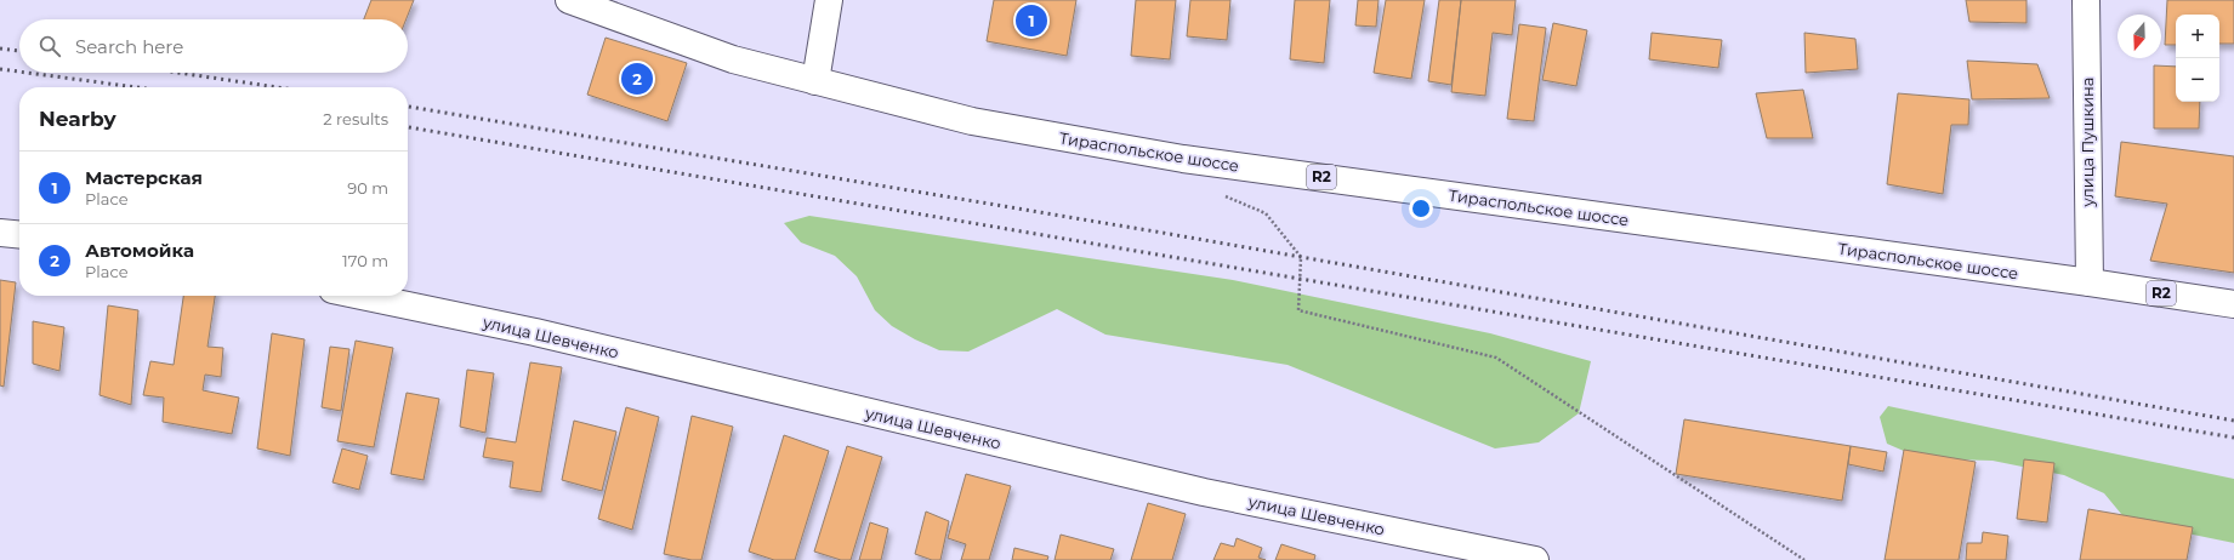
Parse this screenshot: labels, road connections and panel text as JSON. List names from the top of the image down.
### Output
{
  "streets": {
    "main road": [
      "улица Пушкина",
      "Тираспольское шоссе",
      "R2",
      "улица Шевченко"
    ]
  },
  "crossings": [
    ["улица Пушкина", "Тираспольское шоссе"]
  ],
  "north": "bottom",
  "page": {
    "pins": ["1", "2"],
    "map_buttons": ["+", "−"],
    "search": "Search here",
    "heading": ["Nearby", "2 results"],
    "list": [
      {
        "mark": "1",
        "name": "Мастерская",
        "note": "Place",
        "value": "90 m"
      },
      {
        "mark": "2",
        "name": "Автомойка",
        "note": "Place",
        "value": "170 m"
      }
    ]
  }
}
